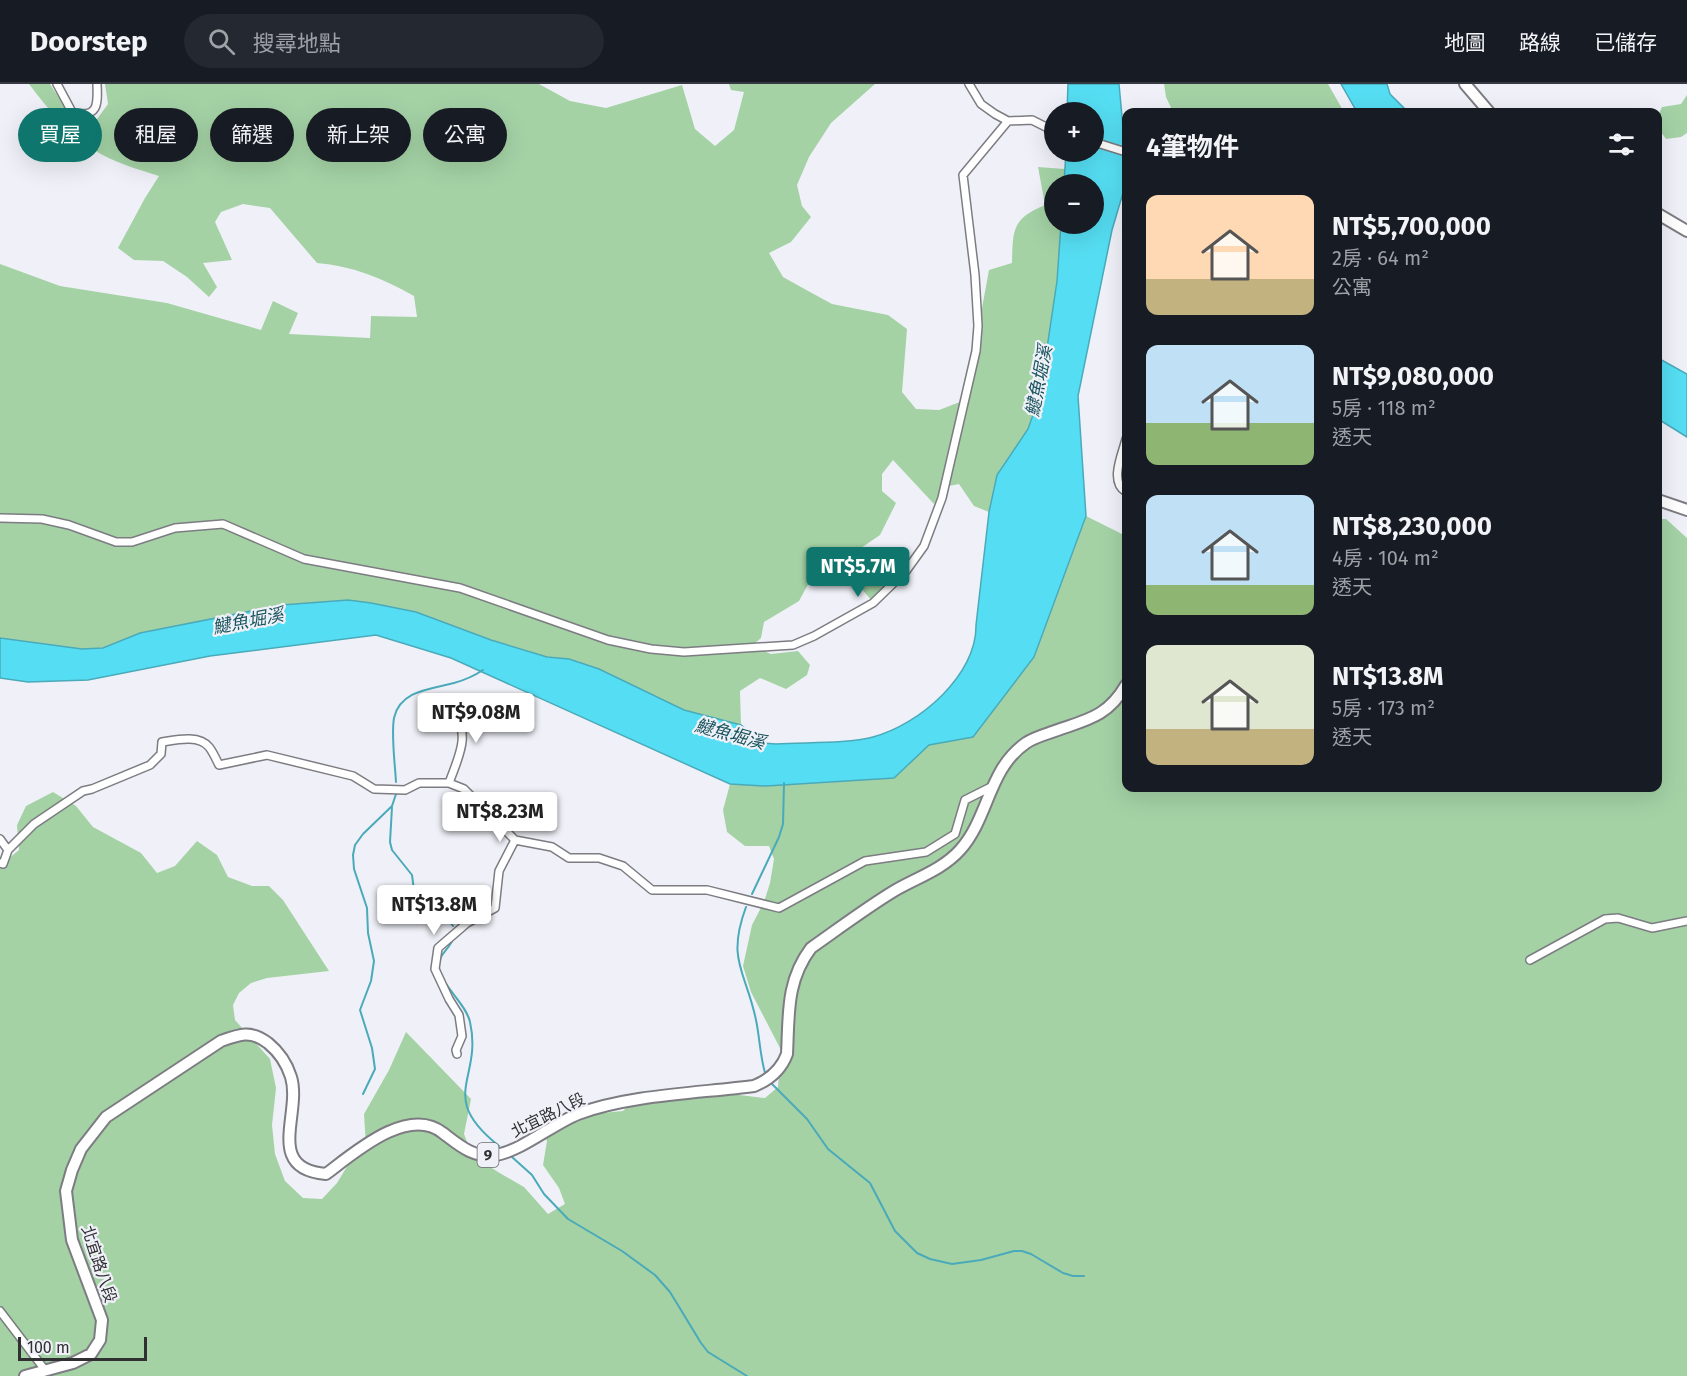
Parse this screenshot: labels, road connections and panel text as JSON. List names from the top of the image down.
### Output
{
  "streets": {
    "main road": ["北宜路八段", "9"]
  },
  "water": ["𩻸魚堀溪"],
  "scale_bar": "100 m",
  "page": {
    "header": "Doorstep",
    "search": "搜尋地點",
    "nav": ["地圖", "路線", "已儲存"],
    "map_buttons": ["+", "−"],
    "chip": [
      "買屋",
      "租屋",
      "篩選",
      "新上架",
      "公寓"
    ],
    "heading": "4筆物件",
    "list": [
      {
        "name": "NT$5,700,000",
        "note": "2房 · 64 m² · 公寓"
      },
      {
        "name": "NT$9,080,000",
        "note": "5房 · 118 m² · 透天"
      },
      {
        "name": "NT$8,230,000",
        "note": "4房 · 104 m² · 透天"
      },
      {
        "name": "NT$13.8M",
        "note": "5房 · 173 m² · 透天"
      }
    ],
    "price": [
      "NT$5.7M",
      "NT$9.08M",
      "NT$8.23M",
      "NT$13.8M"
    ],
    "scale": "100 m"
  }
}
